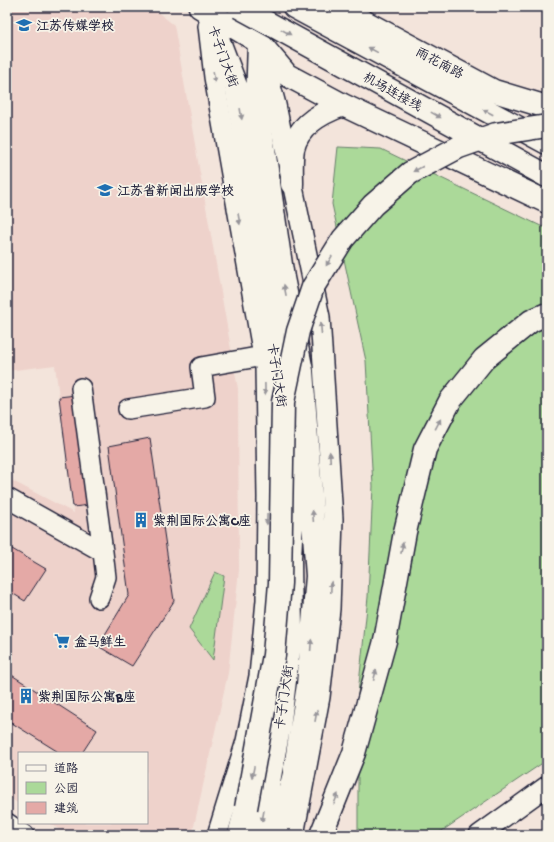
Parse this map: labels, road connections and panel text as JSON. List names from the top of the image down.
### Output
{
  "streets": {
    "main road": ["卡子门大街", "雨花南路", "机场连接线"]
  },
  "places": {
    "school or university": ["江苏传媒学校", "江苏省新闻出版学校"],
    "building": ["紫荆国际公寓C座", "紫荆国际公寓B座"],
    "supermarket": ["盒马鲜生"]
  },
  "legend": ["道路", "公园", "建筑"]
}
